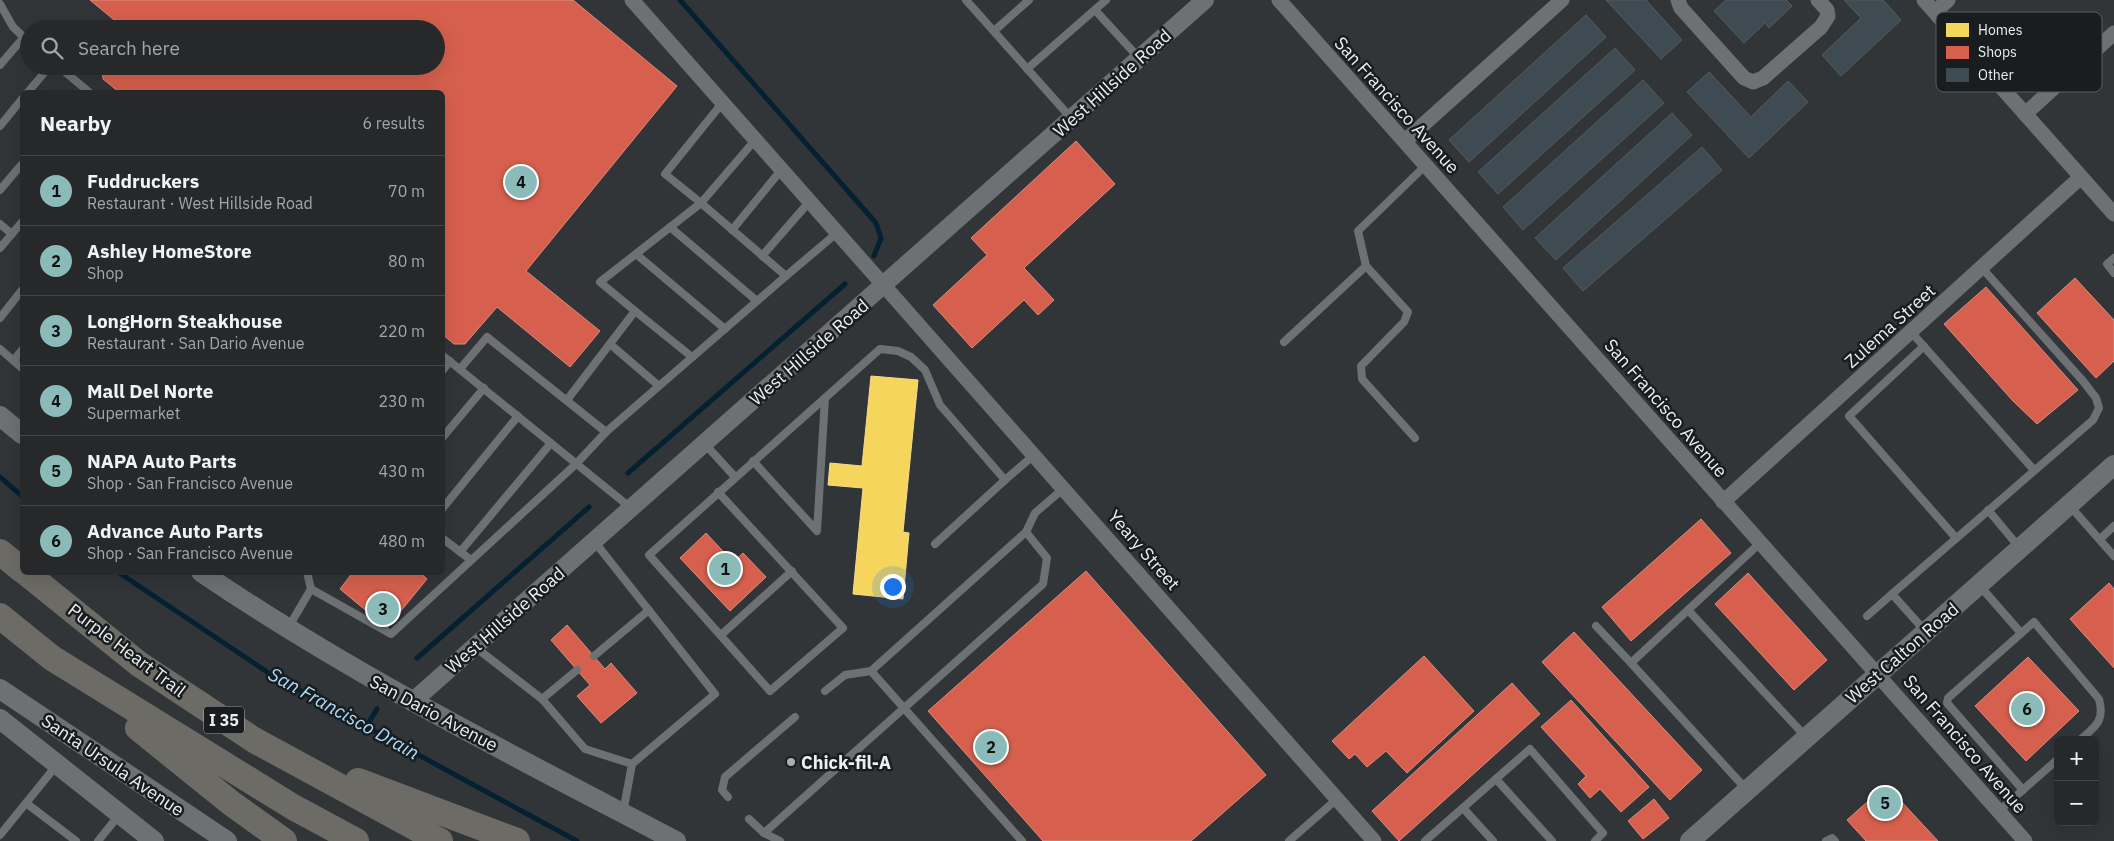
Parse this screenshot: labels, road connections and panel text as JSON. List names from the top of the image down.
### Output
{
  "streets": {
    "highway": ["Purple Heart Trail", "I 35"],
    "main road": ["West Calton Road", "San Dario Avenue", "Santa Ursula Avenue"],
    "street": [
      "West Hillside Road",
      "San Francisco Avenue",
      "Zulema Street",
      "Yeary Street"
    ]
  },
  "crossings": [
    ["West Hillside Road", "Yeary Street"],
    ["West Hillside Road", "San Dario Avenue"],
    ["San Francisco Avenue", "Zulema Street"],
    ["San Francisco Avenue", "West Calton Road"]
  ],
  "water": ["San Francisco Drain"],
  "places": ["Chick-fil-A"],
  "legend": ["Homes", "Shops", "Other"],
  "page": {
    "search": "Search here",
    "heading": ["Nearby", "6 results"],
    "list": [
      {
        "mark": "1",
        "name": "Fuddruckers",
        "note": "Restaurant · West Hillside Road",
        "value": "70 m"
      },
      {
        "mark": "2",
        "name": "Ashley HomeStore",
        "note": "Shop",
        "value": "80 m"
      },
      {
        "mark": "3",
        "name": "LongHorn Steakhouse",
        "note": "Restaurant · San Dario Avenue",
        "value": "220 m"
      },
      {
        "mark": "4",
        "name": "Mall Del Norte",
        "note": "Supermarket",
        "value": "230 m"
      },
      {
        "mark": "5",
        "name": "NAPA Auto Parts",
        "note": "Shop · San Francisco Avenue",
        "value": "430 m"
      },
      {
        "mark": "6",
        "name": "Advance Auto Parts",
        "note": "Shop · San Francisco Avenue",
        "value": "480 m"
      }
    ],
    "pins": [
      "4",
      "1",
      "3",
      "6",
      "2",
      "5"
    ],
    "map_buttons": ["+", "−"]
  }
}
